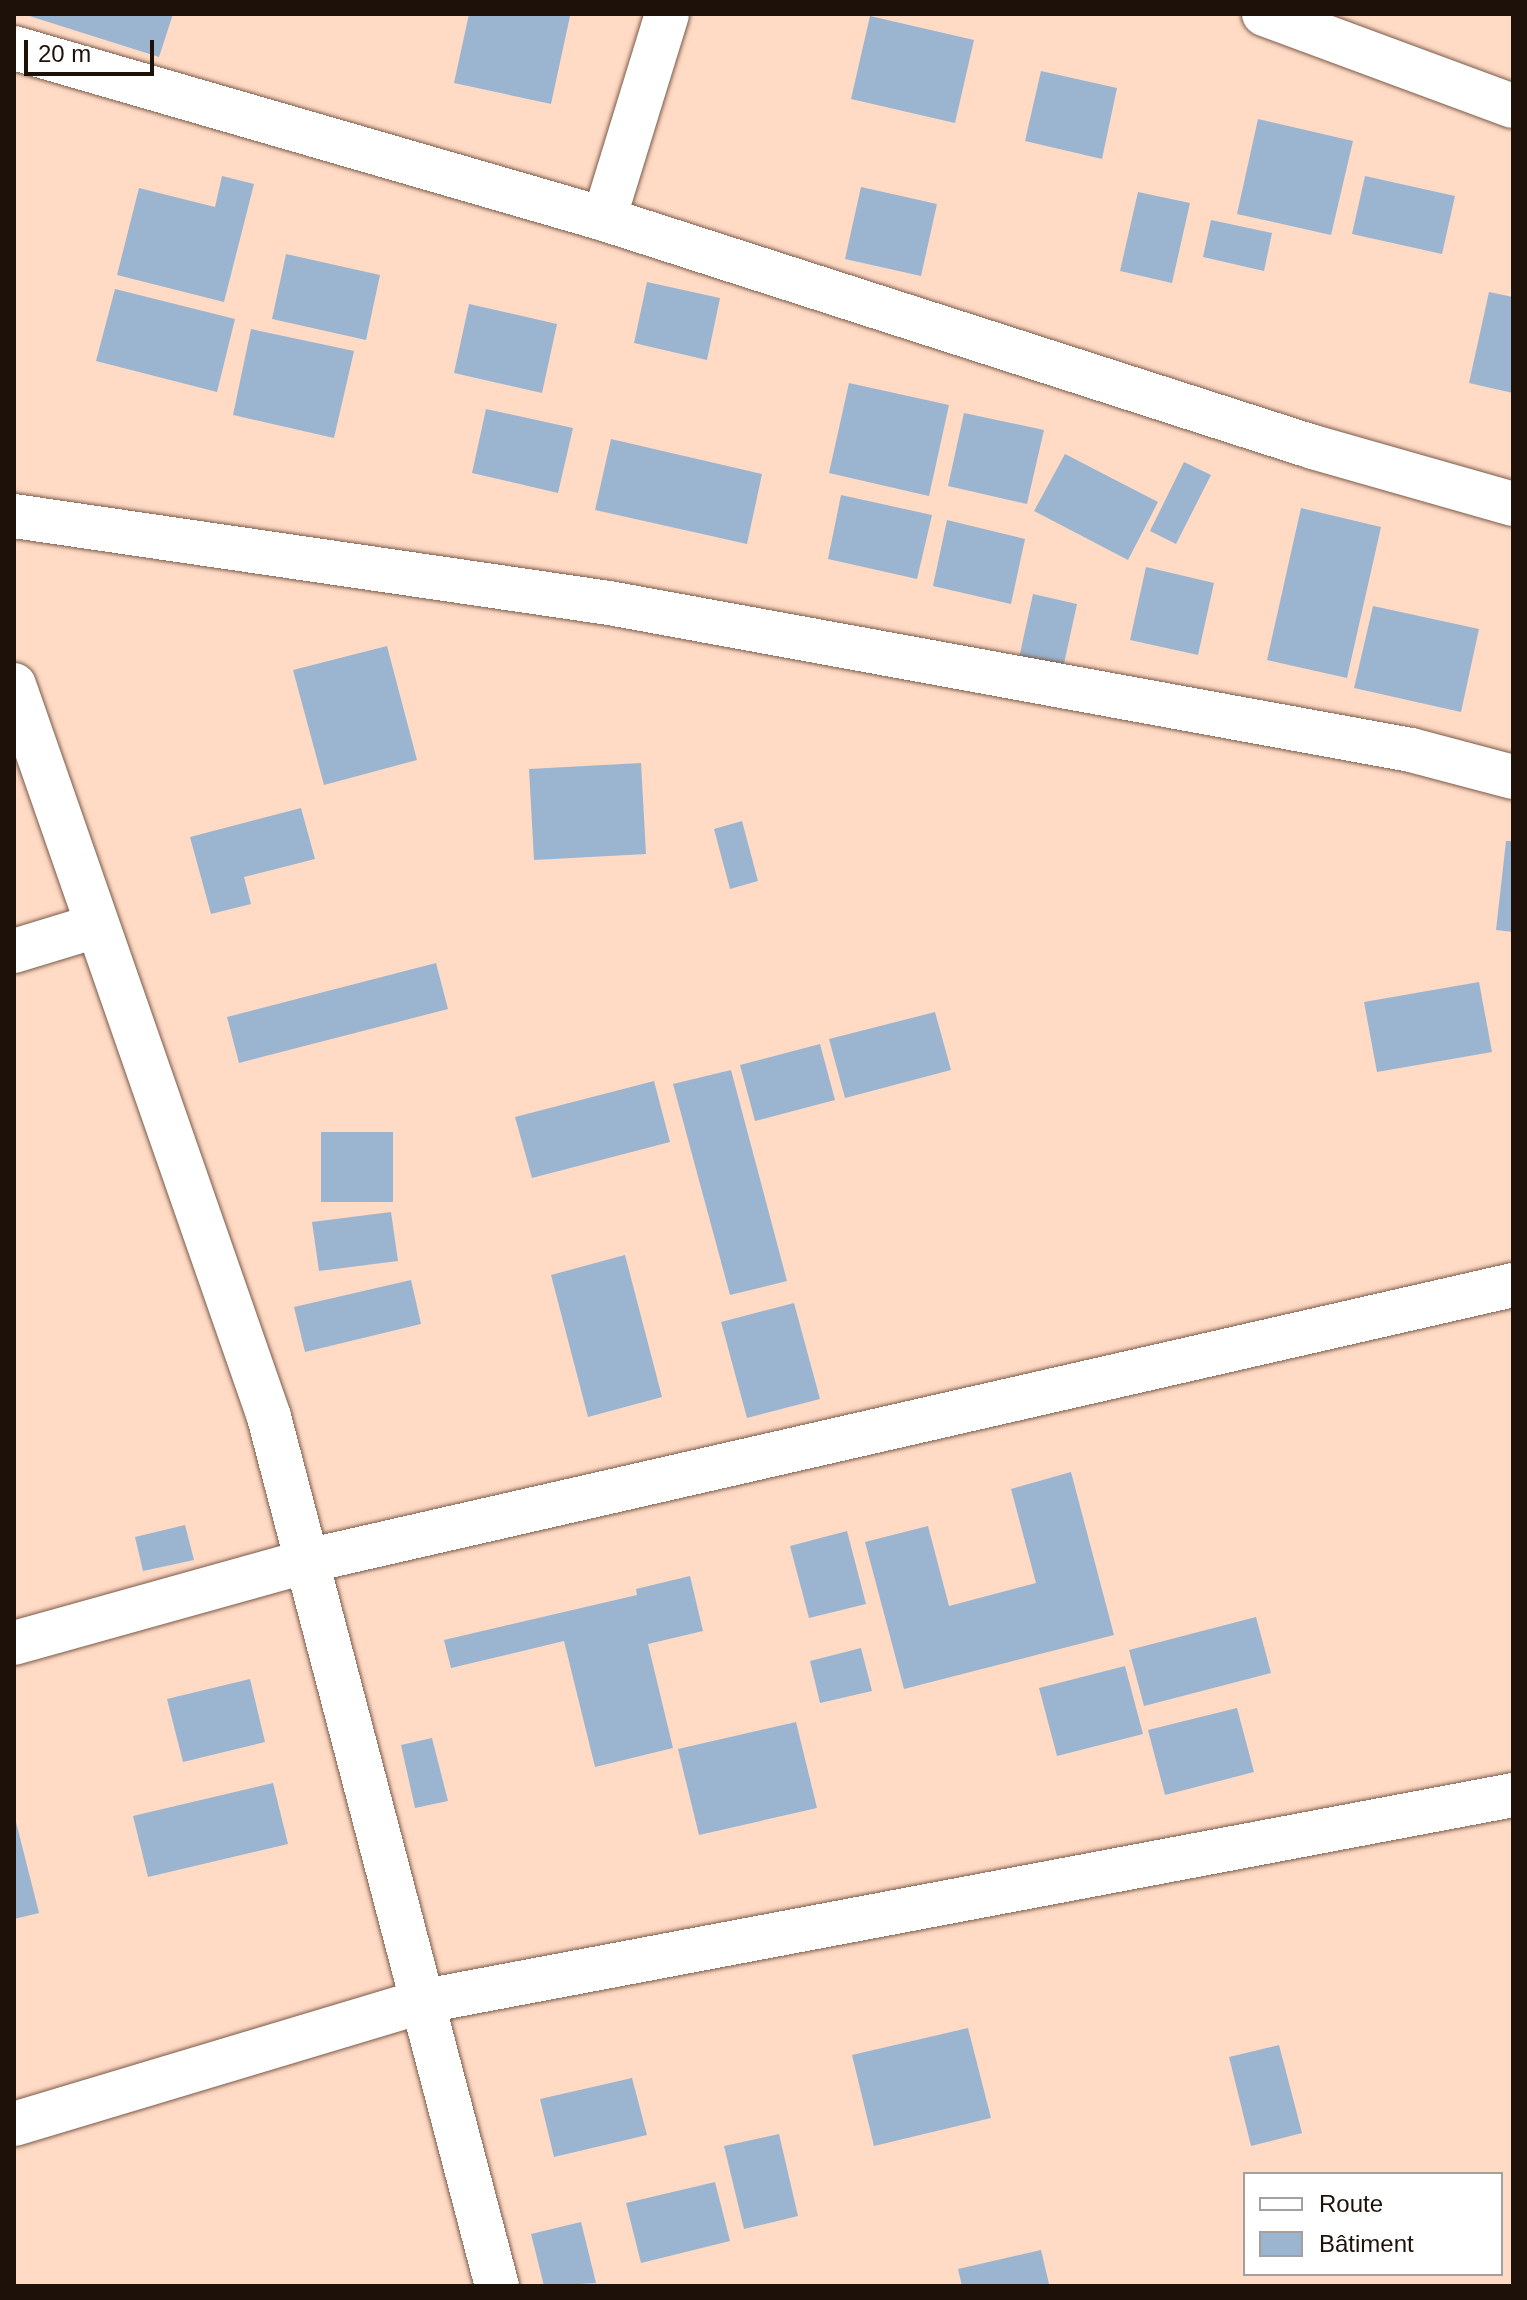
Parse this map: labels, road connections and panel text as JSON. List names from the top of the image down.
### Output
{
  "legend": ["Route", "Bâtiment"],
  "scale_bar": "20 m"
}
